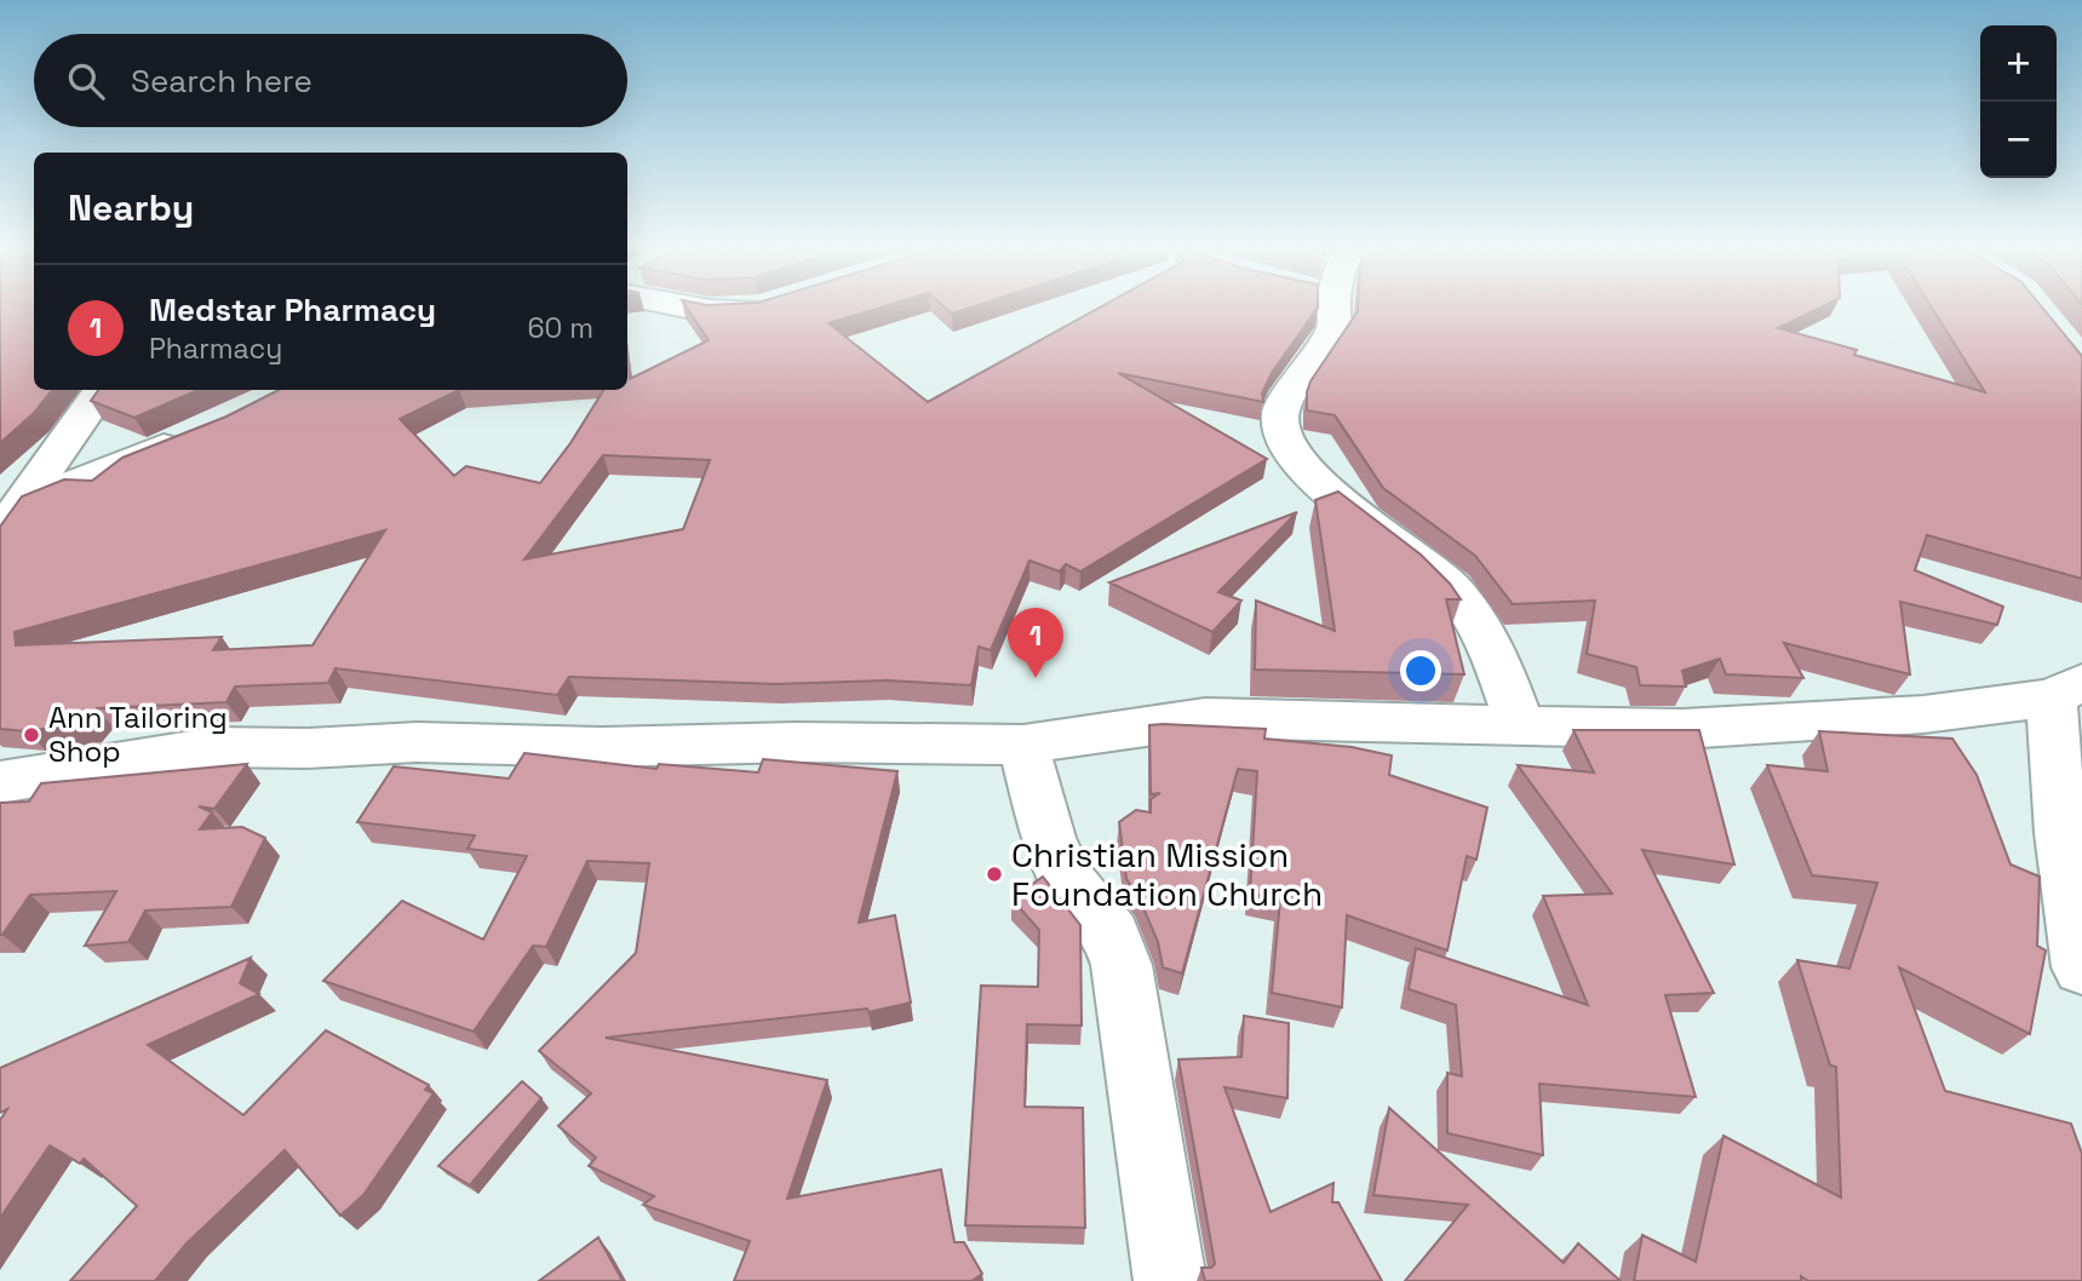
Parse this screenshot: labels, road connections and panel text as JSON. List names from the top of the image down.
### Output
{
  "places": ["Ann Tailoring Shop", "Christian Mission Foundation Church"],
  "page": {
    "map_buttons": ["+", "−"],
    "search": "Search here",
    "heading": "Nearby",
    "list": [
      {
        "mark": "1",
        "name": "Medstar Pharmacy",
        "note": "Pharmacy",
        "value": "60 m"
      }
    ],
    "pins": "1"
  }
}
